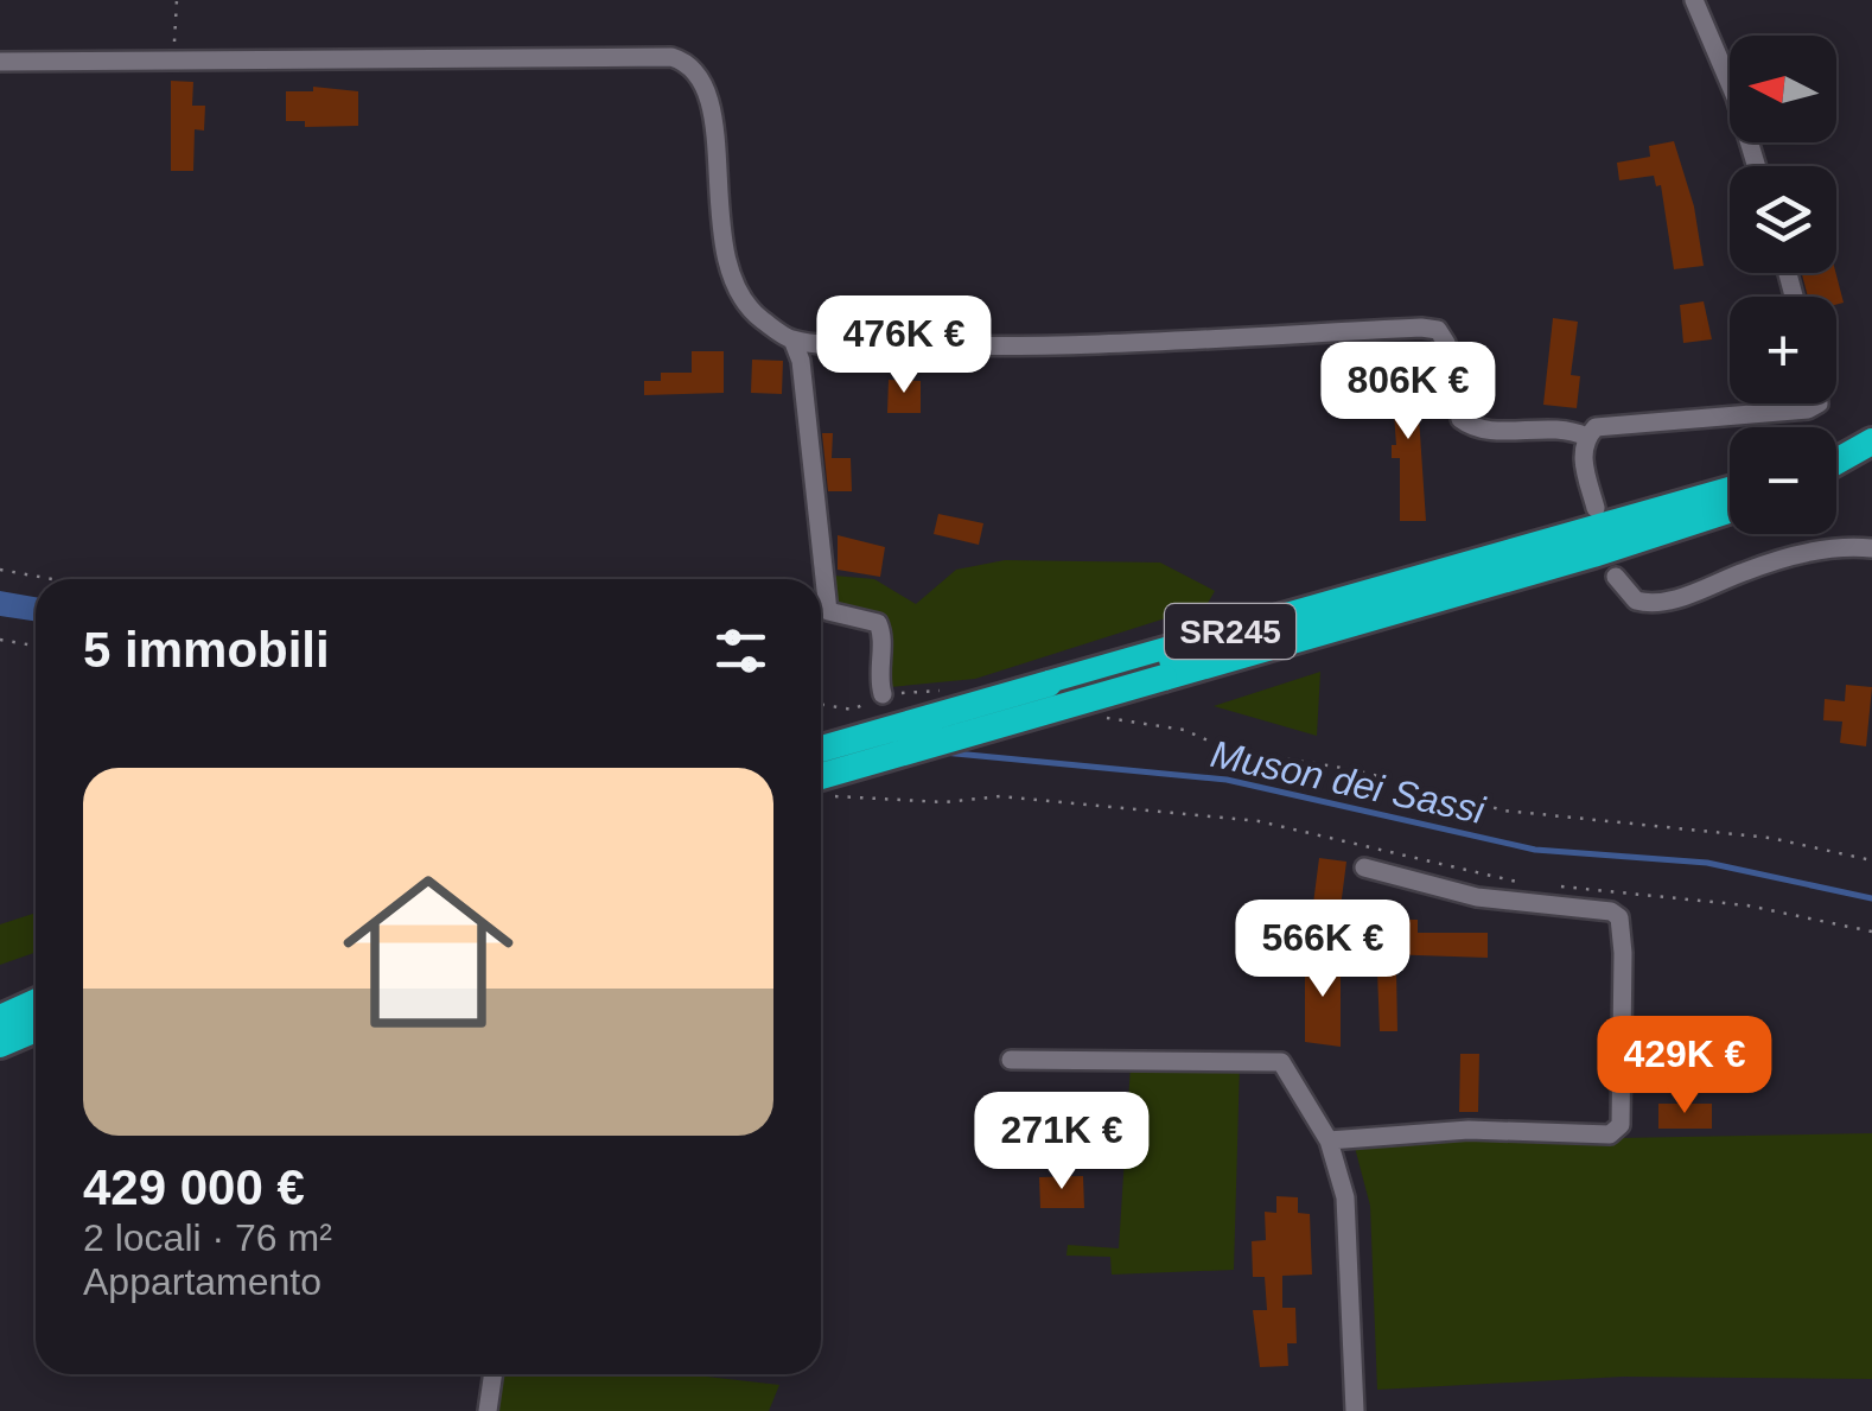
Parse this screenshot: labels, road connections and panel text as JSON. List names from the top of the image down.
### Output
{
  "streets": {
    "highway": ["SR245"]
  },
  "water": ["Muson dei Sassi"],
  "north": "left",
  "page": {
    "map_buttons": ["+", "−"],
    "price": [
      "476K €",
      "806K €",
      "566K €",
      "429K €",
      "271K €"
    ],
    "heading": "5 immobili",
    "list": [
      {
        "name": "429 000 €",
        "note": "2 locali · 76 m² · Appartamento"
      }
    ]
  }
}
